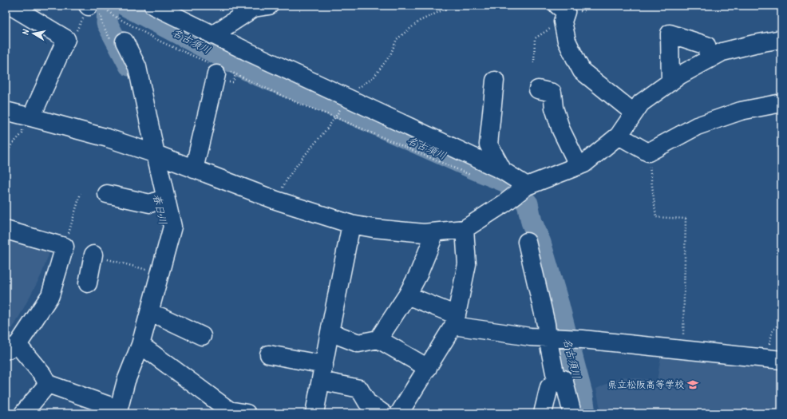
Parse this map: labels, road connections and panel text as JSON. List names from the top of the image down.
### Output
{
  "water": ["名古須川", "春日川"],
  "places": {
    "school or university": ["県立松阪高等学校"]
  },
  "north": "left"
}
